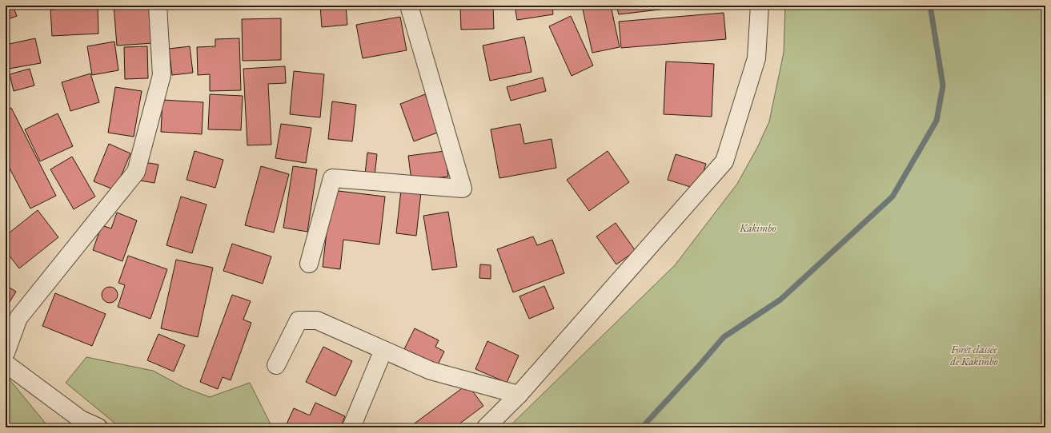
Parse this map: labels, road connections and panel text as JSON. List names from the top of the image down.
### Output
{
  "parks": ["Kakimbo", "Forêt classée de Kakimbo"]
}
